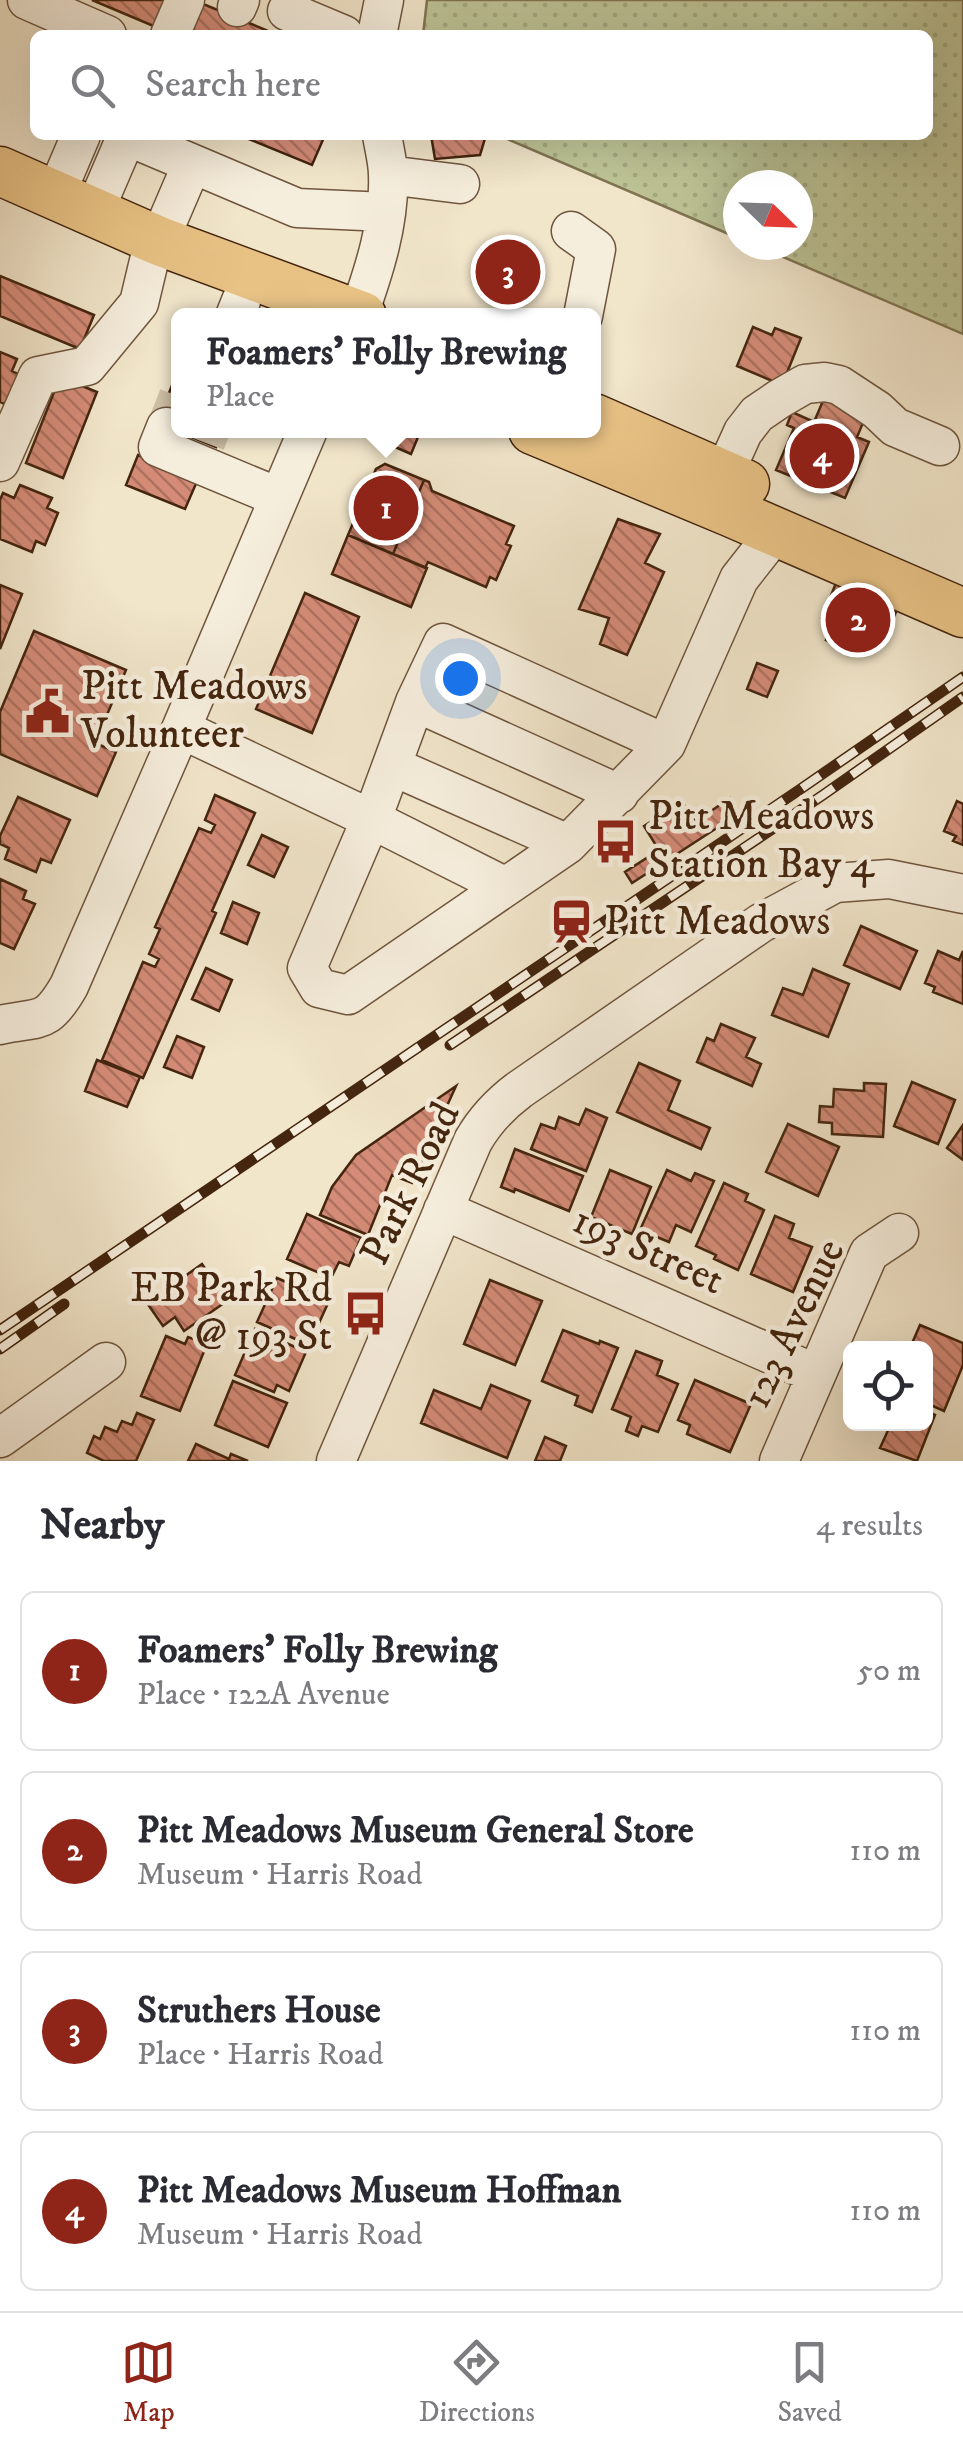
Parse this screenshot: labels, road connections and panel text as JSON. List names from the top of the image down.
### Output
{
  "streets": {
    "street": ["Park Road", "193 Street", "123 Avenue"]
  },
  "crossings": [
    ["Park Road", "193 Street"],
    ["193 Street", "123 Avenue"]
  ],
  "places": {
    "public building": ["Pitt Meadows Volunteer"],
    "bus stop": ["Pitt Meadows Station Bay 4", "EB Park Rd @ 193 St"],
    "station": ["Pitt Meadows"]
  },
  "north": "bottom right",
  "page": {
    "search": "Search here",
    "pins": [
      "3",
      "4",
      "1",
      "2"
    ],
    "popup": ["Foamers' Folly Brewing", "Place"],
    "heading": ["Nearby", "4 results"],
    "list": [
      {
        "mark": "1",
        "name": "Foamers' Folly Brewing",
        "note": "Place · 122A Avenue",
        "value": "50 m"
      },
      {
        "mark": "2",
        "name": "Pitt Meadows Museum General Store",
        "note": "Museum · Harris Road",
        "value": "110 m"
      },
      {
        "mark": "3",
        "name": "Struthers House",
        "note": "Place · Harris Road",
        "value": "110 m"
      },
      {
        "mark": "4",
        "name": "Pitt Meadows Museum Hoffman",
        "note": "Museum · Harris Road",
        "value": "110 m"
      }
    ],
    "nav": ["Map", "Directions", "Saved"]
  }
}
